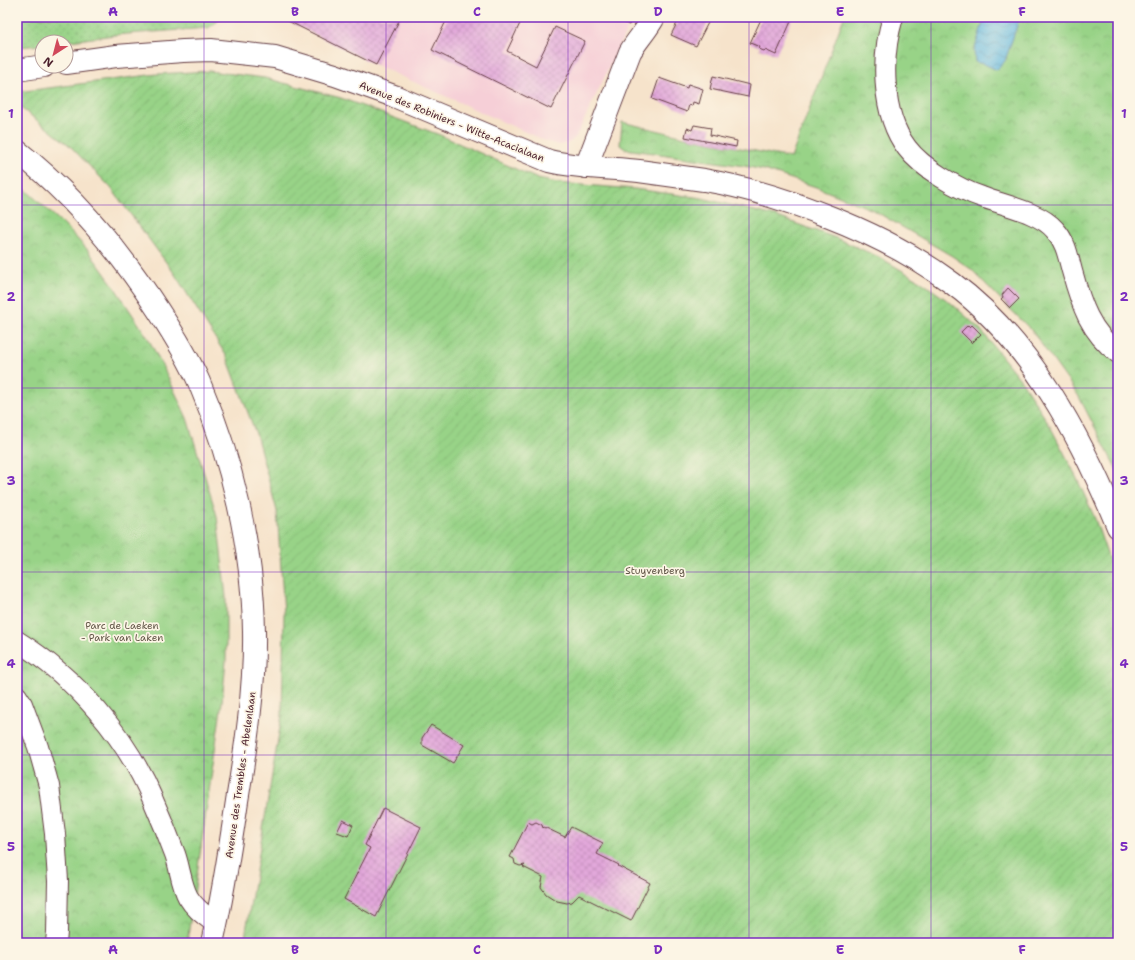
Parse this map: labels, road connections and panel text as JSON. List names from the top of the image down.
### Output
{
  "streets": {
    "street": ["Avenue des Robiniers - Witte-Acacialaan", "Avenue des Trembles - Abelenlaan"]
  },
  "parks": ["Stuyvenberg", "Parc de Laeken - Park van Laken"],
  "north": "bottom left",
  "grid": {
    "columns": [
      "A",
      "B",
      "C",
      "D",
      "E",
      "F"
    ],
    "rows": [
      "1",
      "2",
      "3",
      "4",
      "5"
    ]
  }
}
